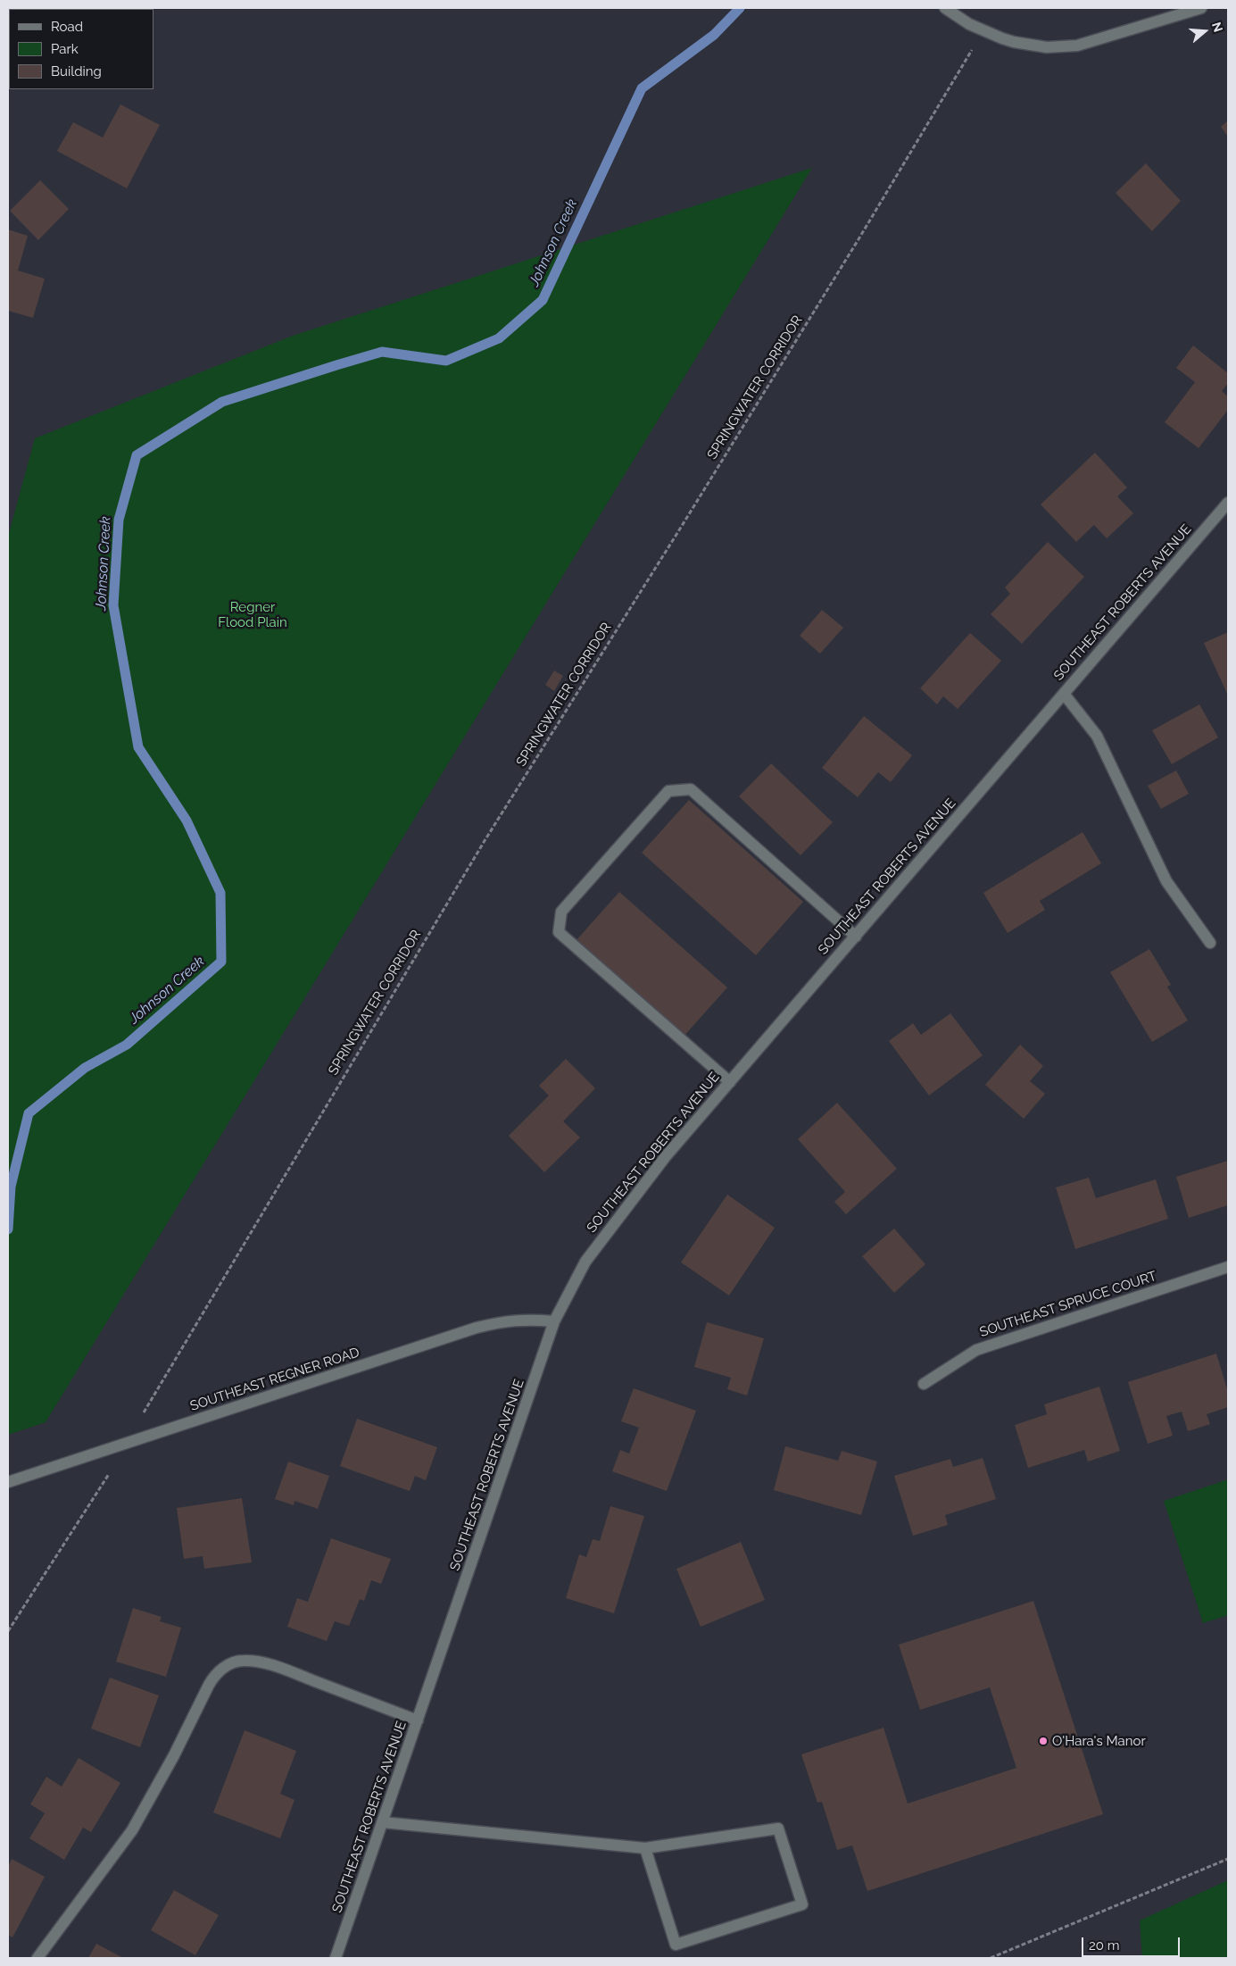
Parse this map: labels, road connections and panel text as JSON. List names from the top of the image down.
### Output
{
  "streets": {
    "street": ["SOUTHEAST ROBERTS AVENUE", "SOUTHEAST SPRUCE COURT", "SOUTHEAST REGNER ROAD"],
    "path": ["SPRINGWATER CORRIDOR"]
  },
  "crossings": [
    ["SOUTHEAST ROBERTS AVENUE", "SOUTHEAST REGNER ROAD"]
  ],
  "water": ["Johnson Creek"],
  "parks": ["Regner Flood Plain"],
  "places": ["O'Hara's Manor"],
  "legend": ["Road", "Park", "Building"],
  "scale_bar": "20 m",
  "north": "right"
}
